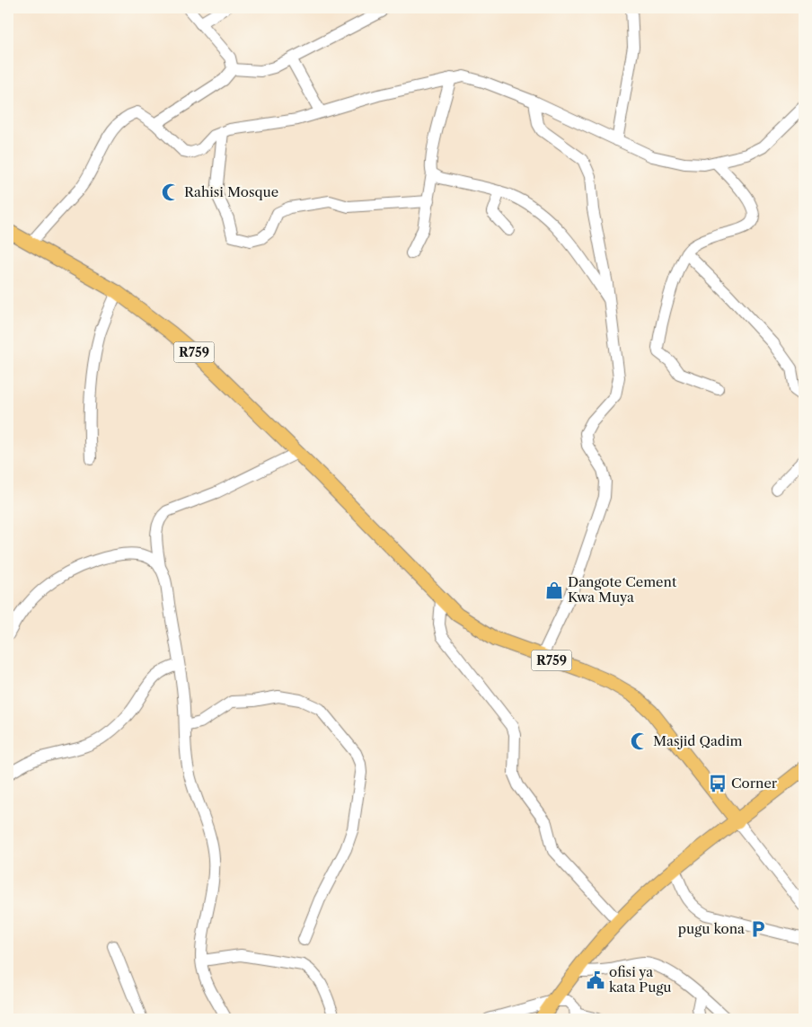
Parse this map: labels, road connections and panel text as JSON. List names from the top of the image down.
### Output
{
  "streets": {
    "main road": ["R759"]
  },
  "places": {
    "mosque": ["Rahisi Mosque", "Masjid Qadim"],
    "shop": ["Dangote Cement Kwa Muya"],
    "bus stop": ["Corner"],
    "parking": ["pugu kona"],
    "public building": ["ofisi ya kata Pugu"]
  }
}
